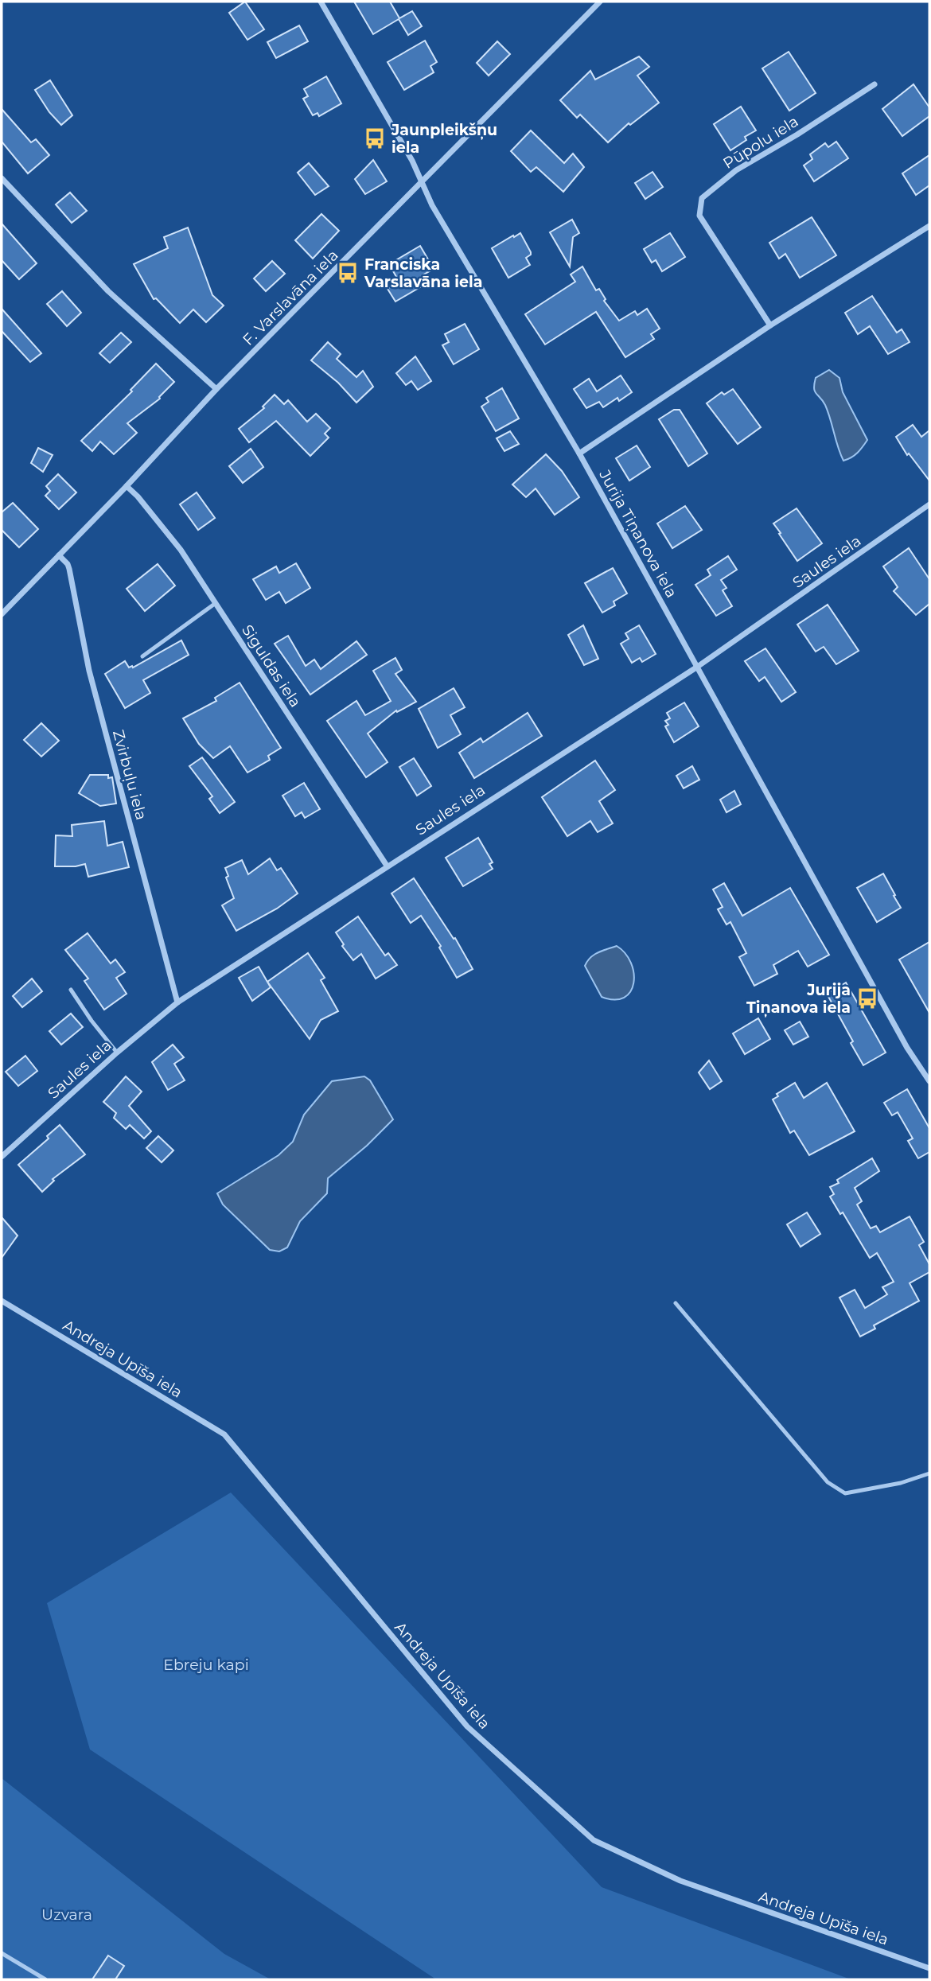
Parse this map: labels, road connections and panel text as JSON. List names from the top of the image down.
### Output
{
  "streets": {
    "street": [
      "Pūpolu iela",
      "F. Varslavāna iela",
      "Jurija Tiņanova iela",
      "Saules iela",
      "Siguldas iela",
      "Zvirbuļu iela",
      "Andreja Upīša iela"
    ]
  },
  "crossings": [
    ["F. Varslavāna iela", "Jurija Tiņanova iela"],
    ["F. Varslavāna iela", "Siguldas iela"],
    ["F. Varslavāna iela", "Zvirbuļu iela"],
    ["Jurija Tiņanova iela", "Saules iela"],
    ["Saules iela", "Siguldas iela"],
    ["Saules iela", "Zvirbuļu iela"]
  ],
  "parks": ["Ebreju kapi", "Uzvara"],
  "places": {
    "bus stop": ["Jaunpleikšņu iela", "Franciska Varslavāna iela", "Jurija Tiņanova iela"]
  }
}
